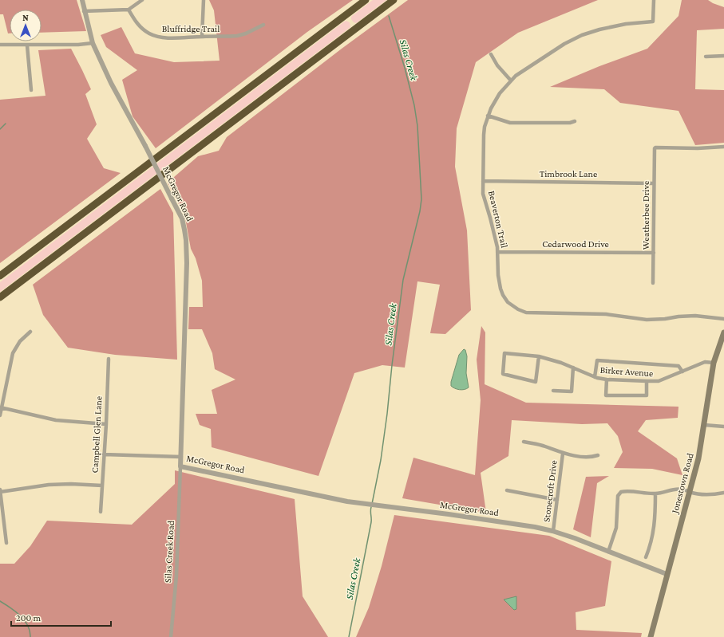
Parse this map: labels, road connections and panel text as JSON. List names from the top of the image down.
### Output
{
  "streets": {
    "main road": ["Jonestown Road"],
    "street": [
      "Bluffridge Trail",
      "Timbrook Lane",
      "McGregor Road",
      "Weatherbee Drive",
      "Beaverton Trail",
      "Cedarwood Drive",
      "Birker Avenue",
      "Campbell Glen Lane",
      "Stonecroft Drive",
      "Silas Creek Road"
    ]
  },
  "crossings": [
    ["Timbrook Lane", "Weatherbee Drive"],
    ["Timbrook Lane", "Beaverton Trail"],
    ["McGregor Road", "Jonestown Road"],
    ["McGregor Road", "Stonecroft Drive"],
    ["McGregor Road", "Silas Creek Road"],
    ["Weatherbee Drive", "Cedarwood Drive"],
    ["Beaverton Trail", "Cedarwood Drive"],
    ["Birker Avenue", "Jonestown Road"]
  ],
  "water": ["Silas Creek"],
  "scale_bar": "200 m",
  "north": "top"
}
